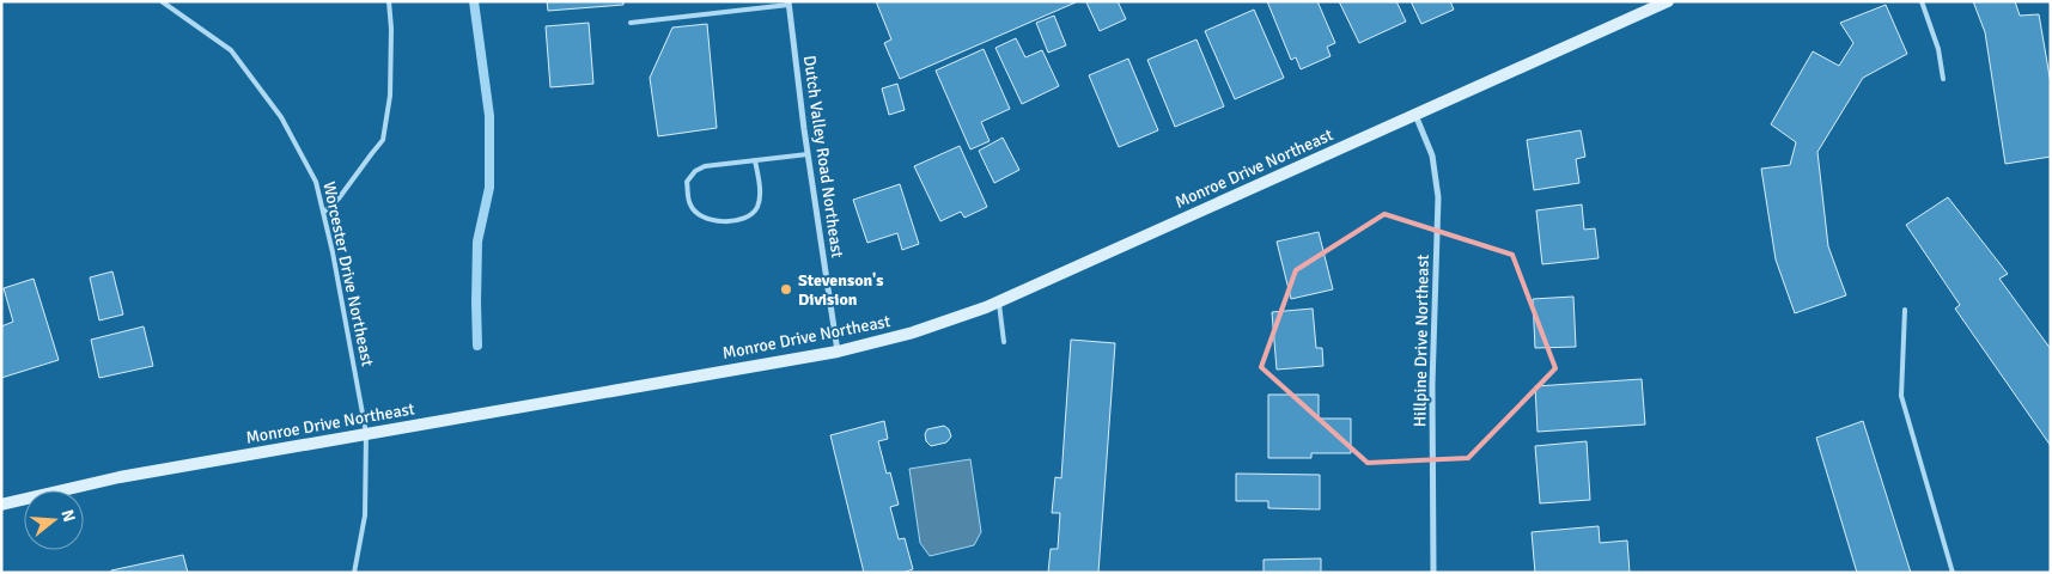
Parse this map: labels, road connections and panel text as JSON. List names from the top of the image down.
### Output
{
  "streets": {
    "main road": ["Monroe Drive Northeast"],
    "street": ["Dutch Valley Road Northeast", "Hillpine Drive Northeast"],
    "lane": ["Worcester Drive Northeast"]
  },
  "crossings": [
    ["Dutch Valley Road Northeast", "Monroe Drive Northeast"],
    ["Monroe Drive Northeast", "Worcester Drive Northeast"],
    ["Monroe Drive Northeast", "Hillpine Drive Northeast"]
  ],
  "places": ["Stevenson's Division"],
  "north": "right"
}
